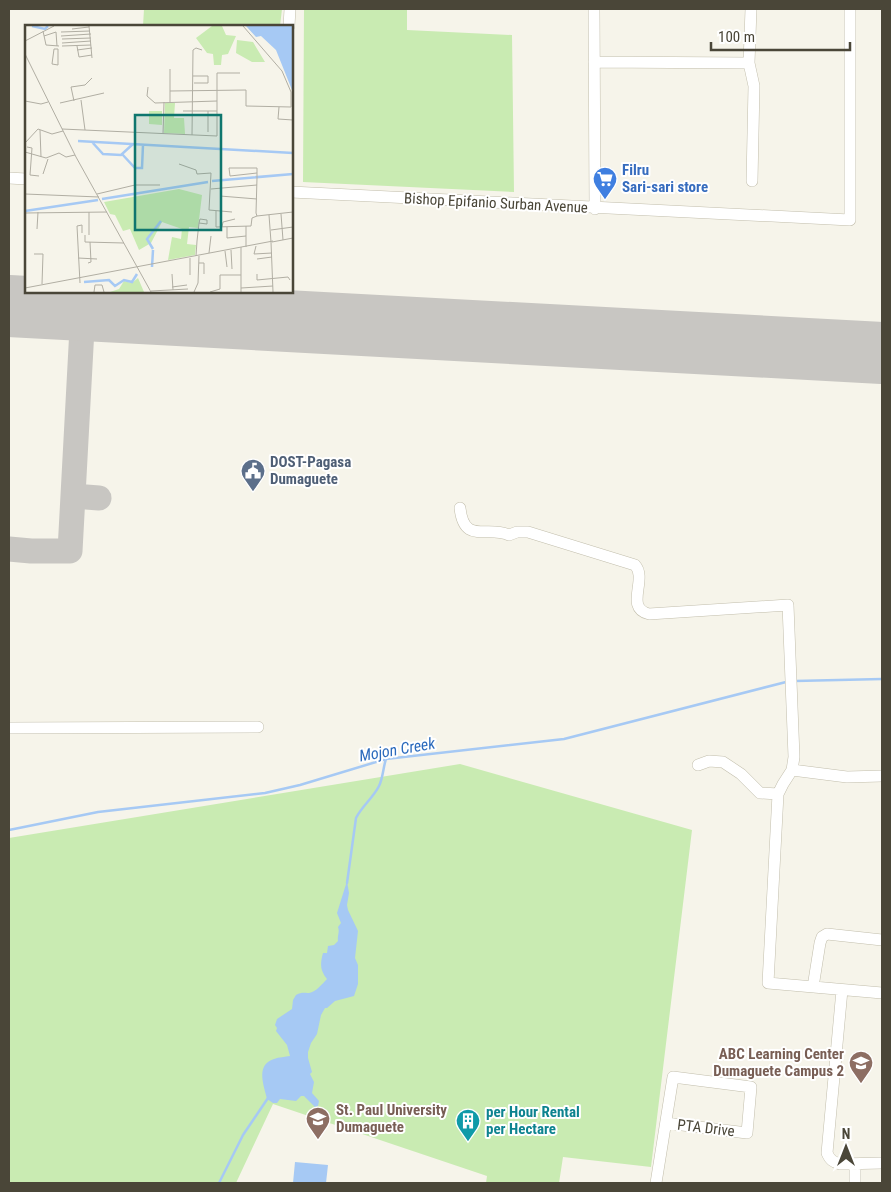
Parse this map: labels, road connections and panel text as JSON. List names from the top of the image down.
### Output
{
  "streets": {
    "street": ["Bishop Epifanio Surban Avenue", "PTA Drive"]
  },
  "water": ["Mojon Creek"],
  "places": {
    "supermarket": ["Filru Sari-sari store"],
    "public building": ["DOST-Pagasa Dumaguete"],
    "school or university": ["ABC Learning Center Dumaguete Campus 2", "St. Paul University Dumaguete"],
    "building": ["per Hour Rental per Hectare"]
  },
  "scale_bar": "100 m",
  "north": "top"
}
